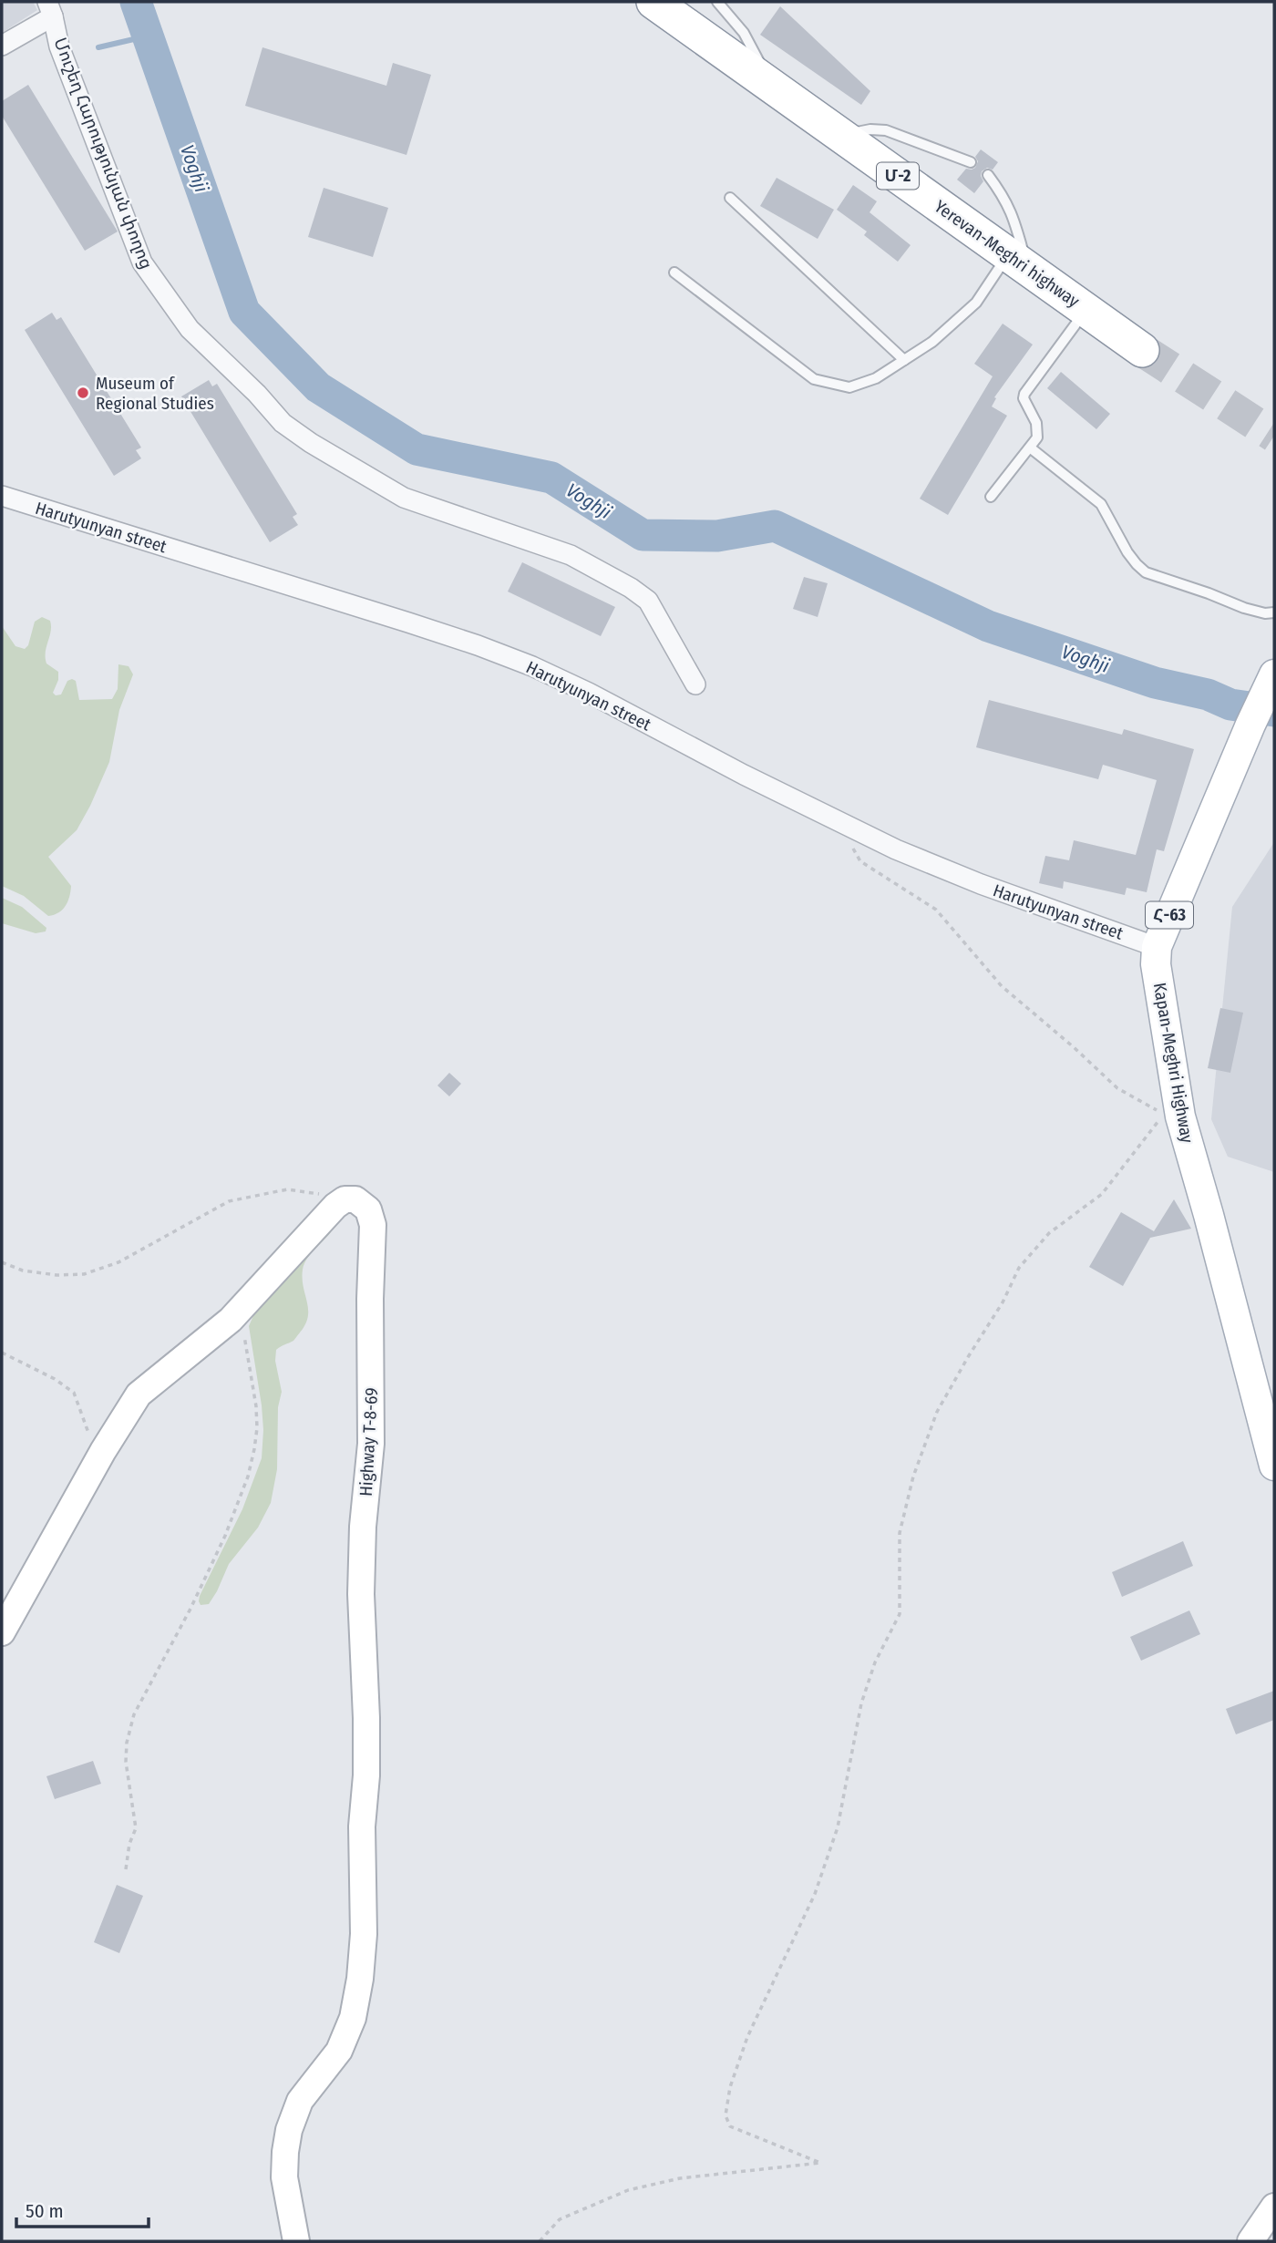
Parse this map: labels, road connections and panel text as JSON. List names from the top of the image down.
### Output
{
  "streets": {
    "highway": ["Մ-2", "Yerevan-Meghri highway"],
    "main road": ["Հ-63", "Kapan-Meghri Highway"],
    "street": ["Մուշեղ Հարությունյան փողոց", "Harutyunyan street", "Highway T-8-69"]
  },
  "crossings": [
    ["Harutyunyan street", "Kapan-Meghri Highway"]
  ],
  "water": ["Voghji"],
  "places": ["Museum of Regional Studies"],
  "scale_bar": "50 m"
}
